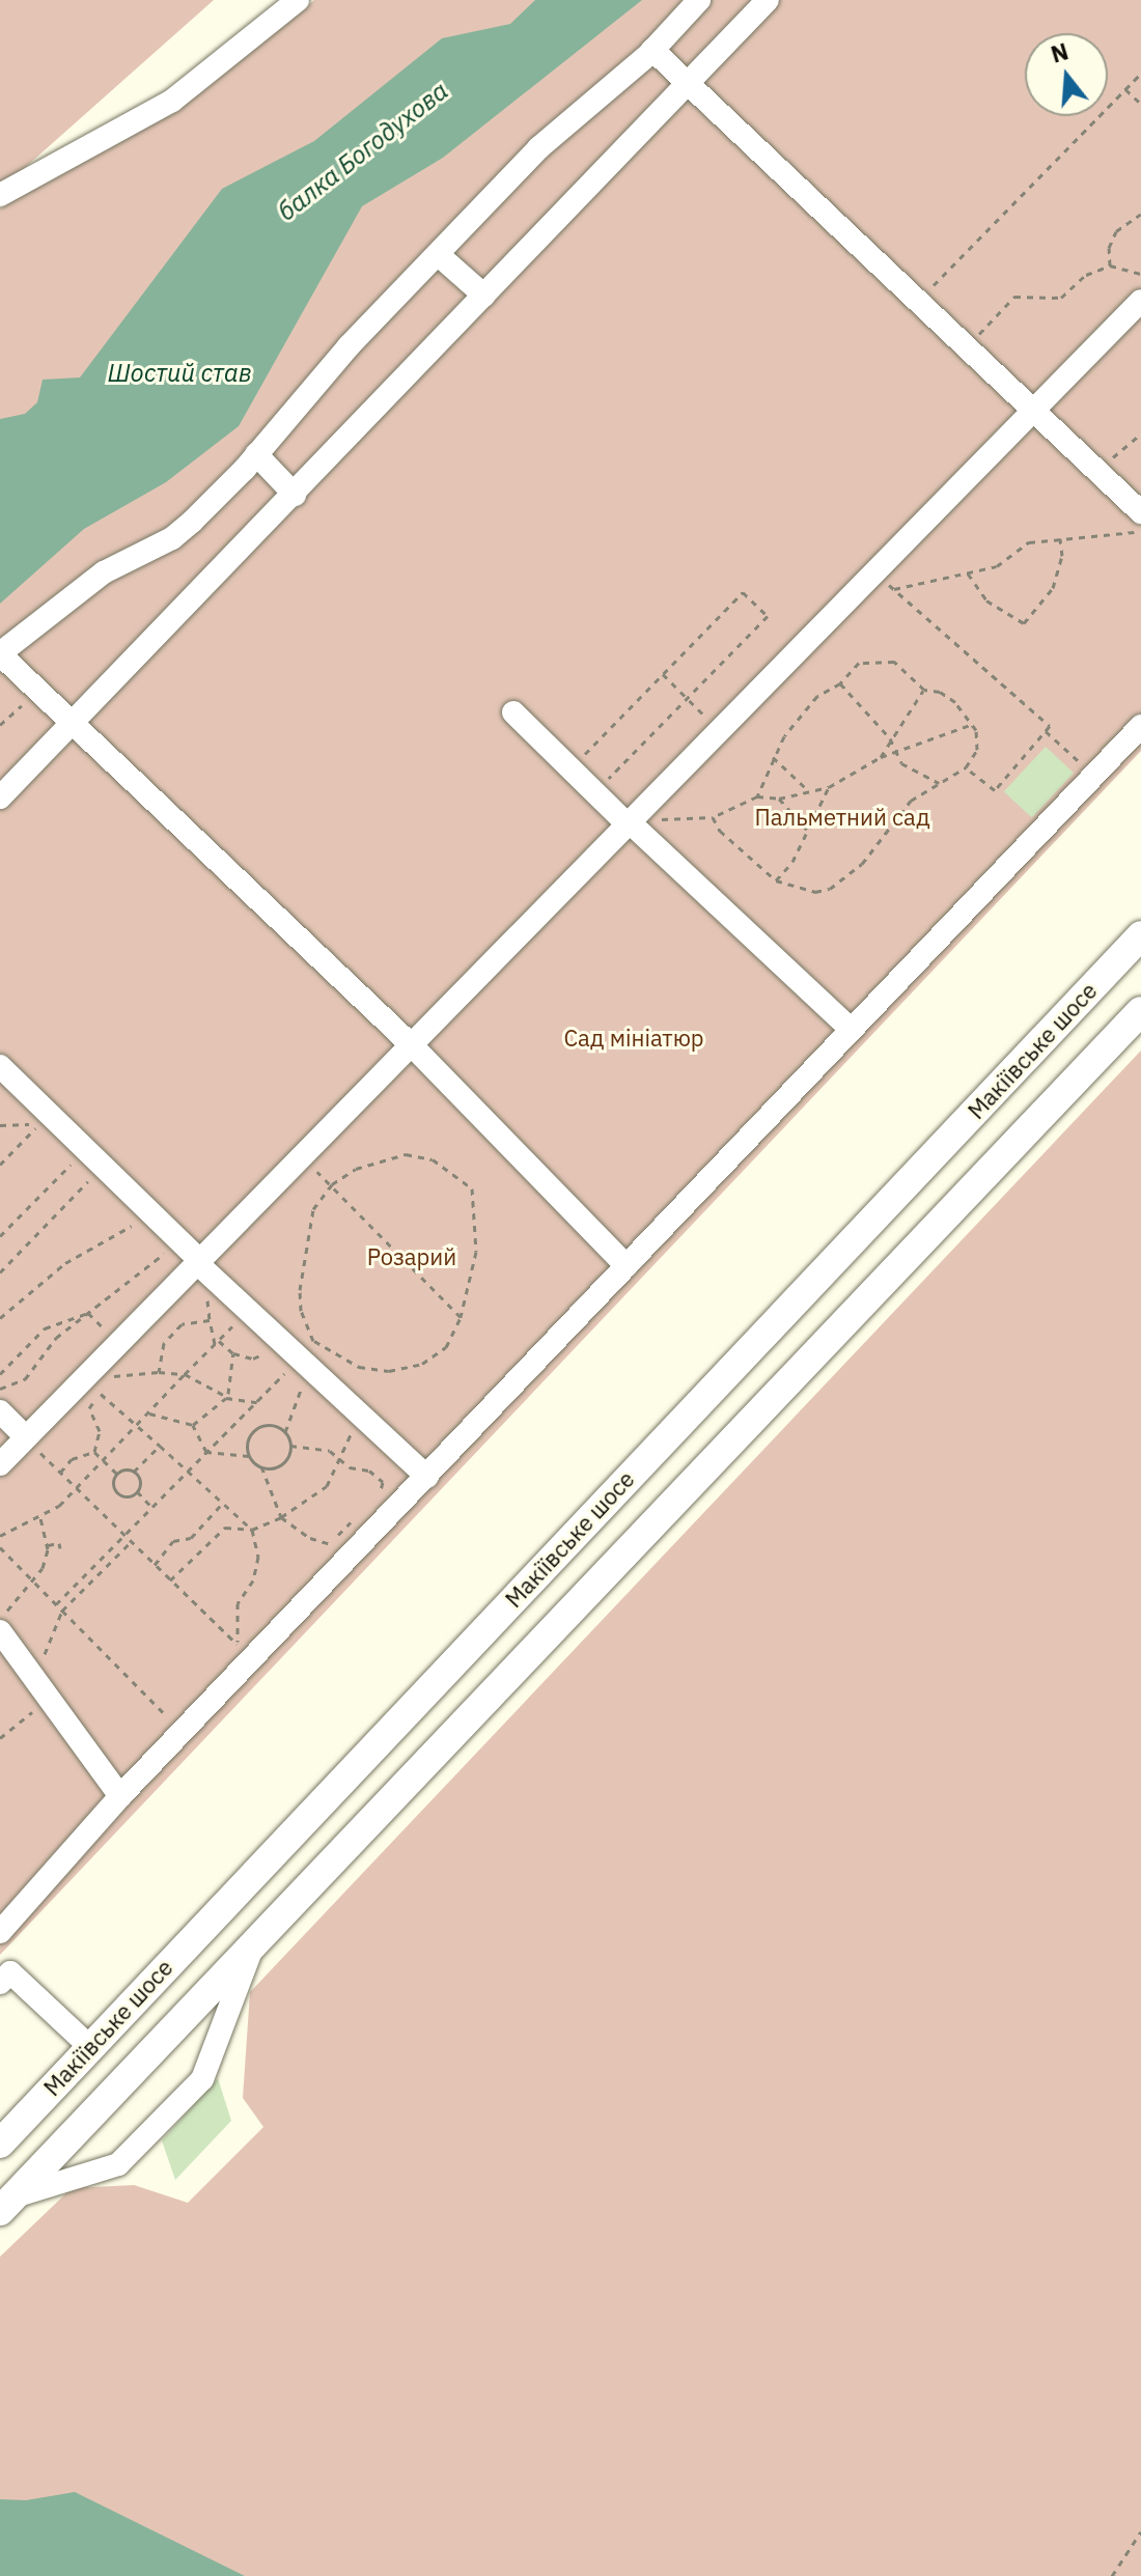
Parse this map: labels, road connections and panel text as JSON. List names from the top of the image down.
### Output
{
  "streets": {
    "main road": ["Макіївське шосе"]
  },
  "water": ["балка Богодухова", "Шостий став"],
  "parks": ["Пальметний сад", "Сад мініатюр", "Розарий"],
  "north": "top"
}
